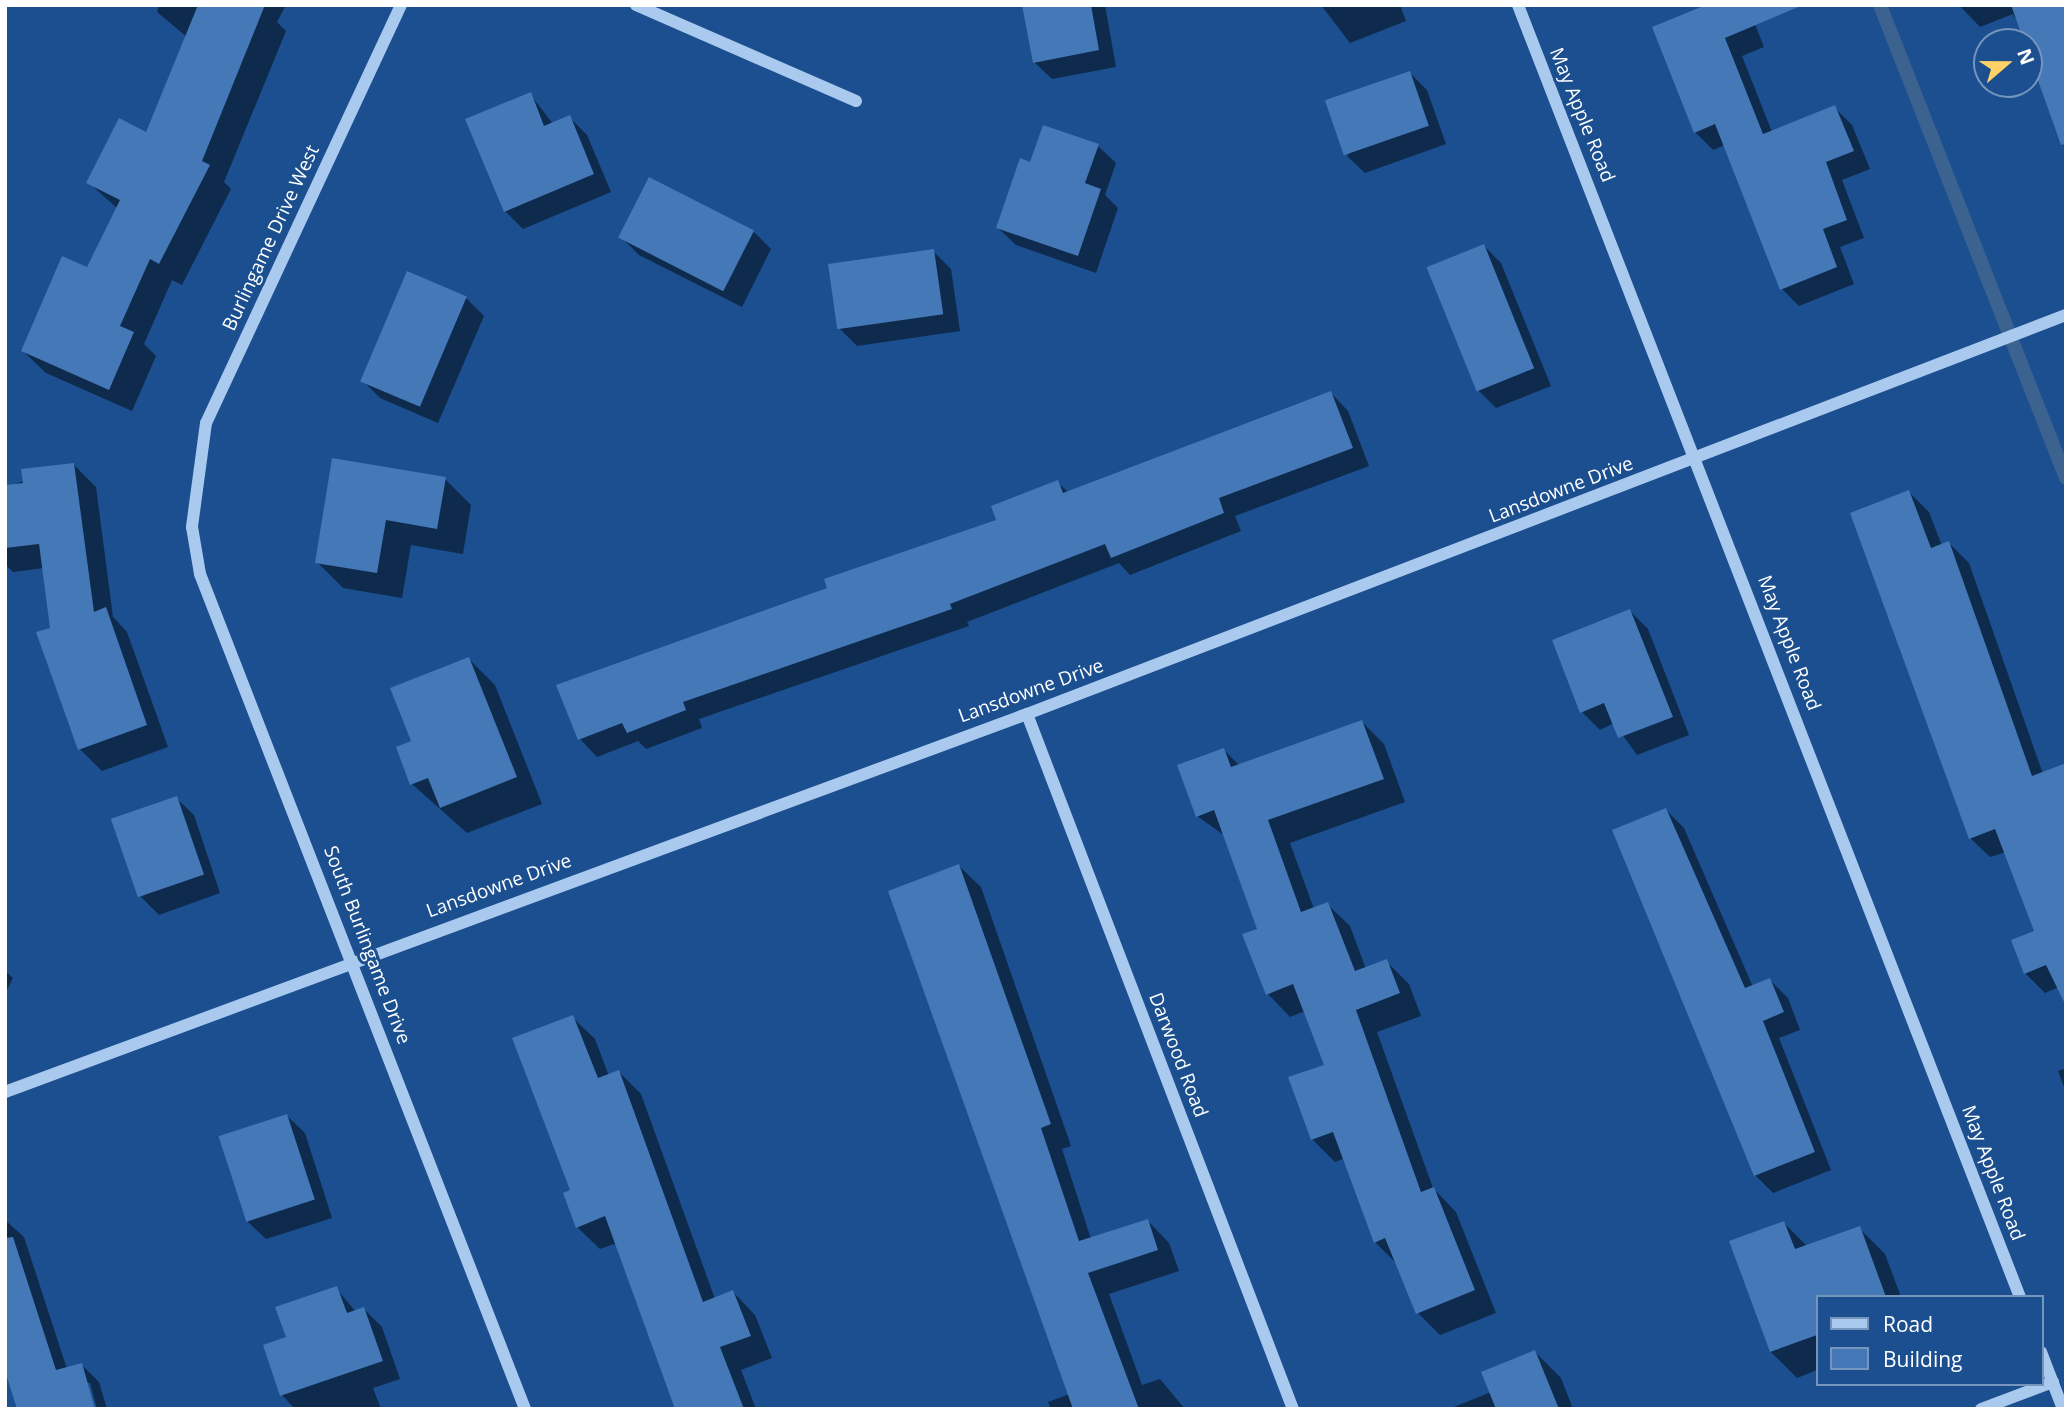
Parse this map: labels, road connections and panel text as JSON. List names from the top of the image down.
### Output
{
  "streets": {
    "street": [
      "May Apple Road",
      "Burlingame Drive West",
      "Lansdowne Drive",
      "South Burlingame Drive",
      "Darwood Road"
    ]
  },
  "crossings": [
    ["May Apple Road", "Lansdowne Drive"],
    ["Burlingame Drive West", "South Burlingame Drive"],
    ["Lansdowne Drive", "South Burlingame Drive"],
    ["Lansdowne Drive", "Darwood Road"]
  ],
  "legend": ["Road", "Building"],
  "north": "right"
}
